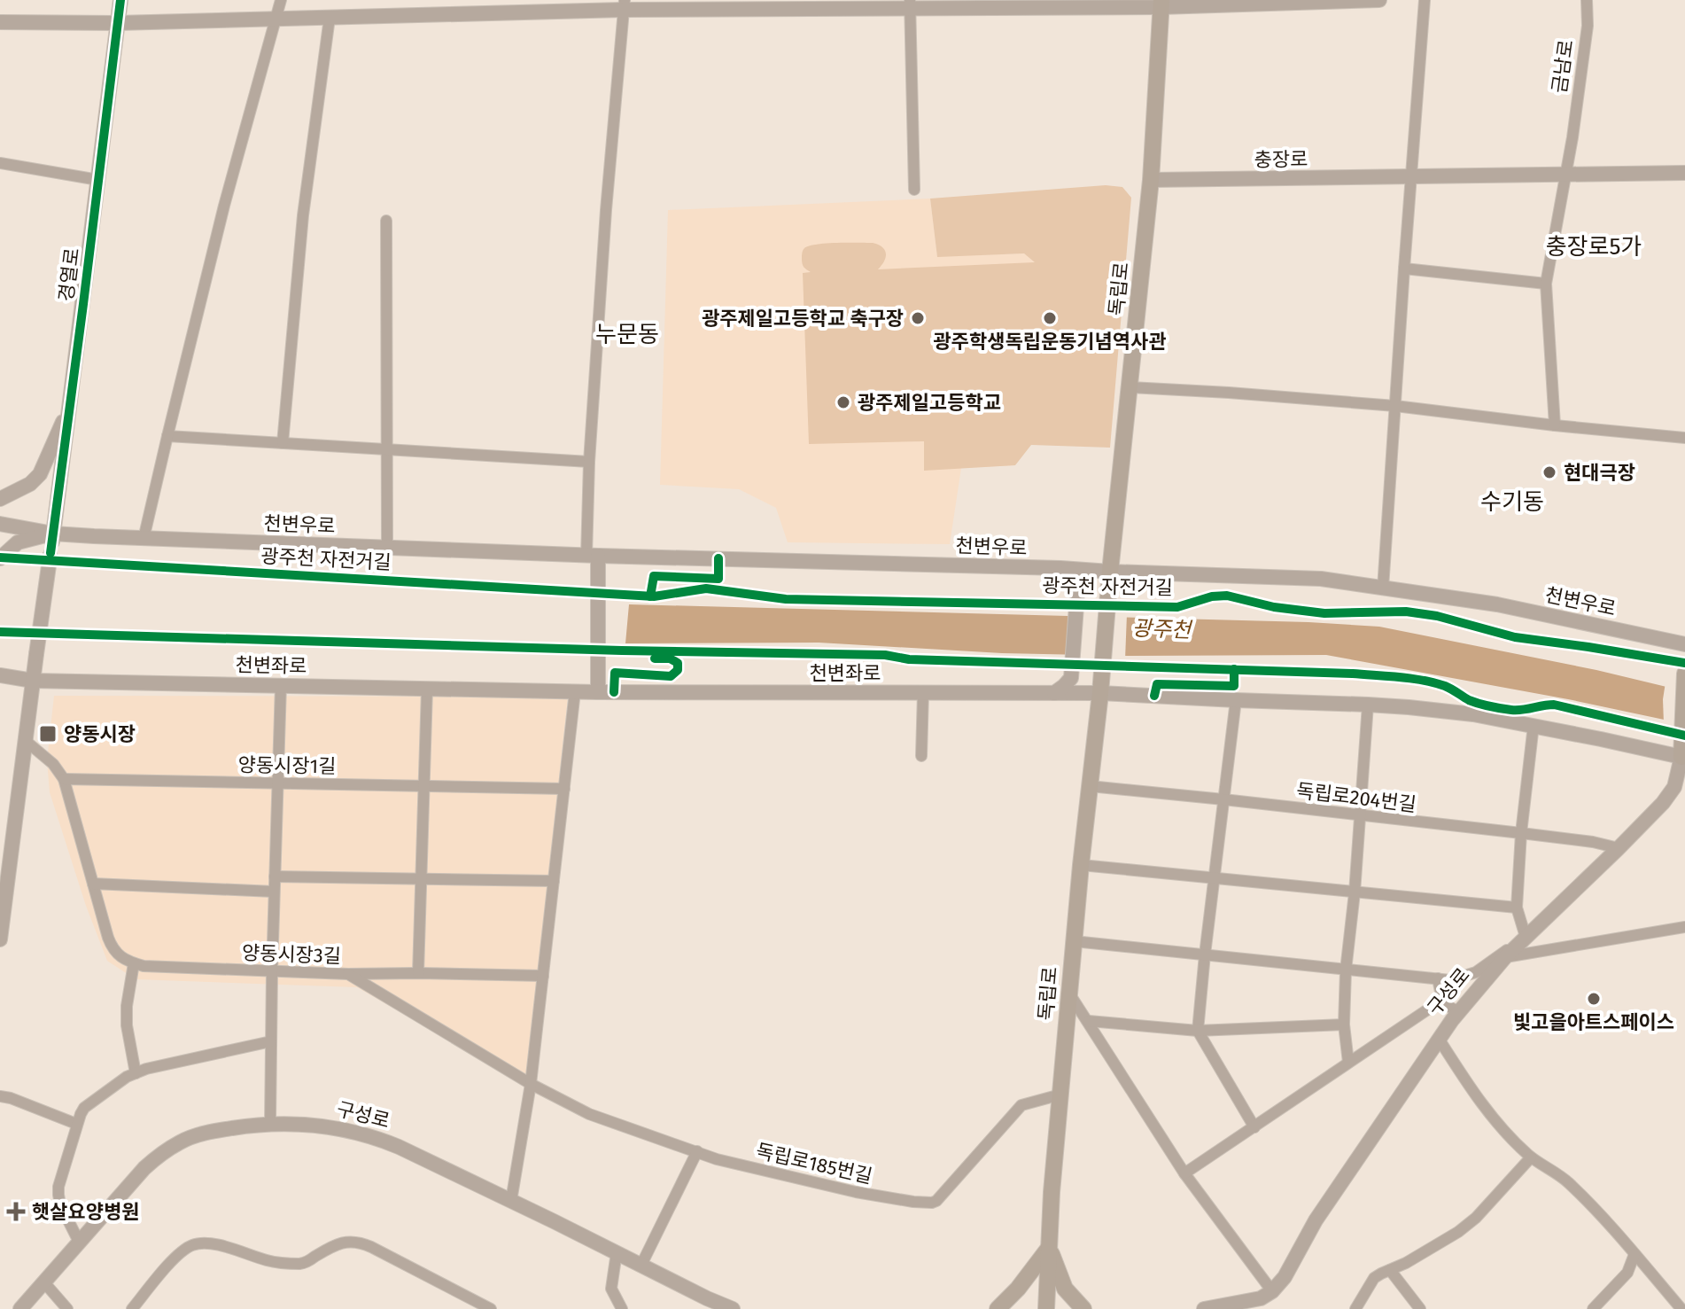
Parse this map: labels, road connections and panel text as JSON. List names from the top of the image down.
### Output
{
  "streets": {
    "main road": ["독립로", "구성로"],
    "street": [
      "금남로",
      "충장로",
      "경열로",
      "천변우로",
      "천변좌로",
      "양동시장1길",
      "독립로204번길",
      "양동시장3길",
      "독립로185번길"
    ],
    "cycle path": ["광주천 자전거길"]
  },
  "crossings": [
    ["금남로", "충장로"],
    ["충장로", "독립로"],
    ["경열로", "천변우로"],
    ["경열로", "천변좌로"],
    ["독립로", "천변우로"],
    ["독립로", "천변좌로"],
    ["독립로", "독립로204번길"],
    ["독립로", "독립로185번길"],
    ["천변좌로", "구성로"],
    ["독립로204번길", "구성로"],
    ["양동시장3길", "독립로185번길"]
  ],
  "districts": ["충장로5가", "누문동", "수기동"],
  "water": ["광주천"],
  "places": {
    "other": [
      "광주제일고등학교 축구장",
      "광주학생독립운동기념역사관",
      "광주제일고등학교",
      "현대극장",
      "빛고을아트스페이스"
    ],
    "transit": ["양동시장"],
    "health": ["햇살요양병원"]
  }
}
